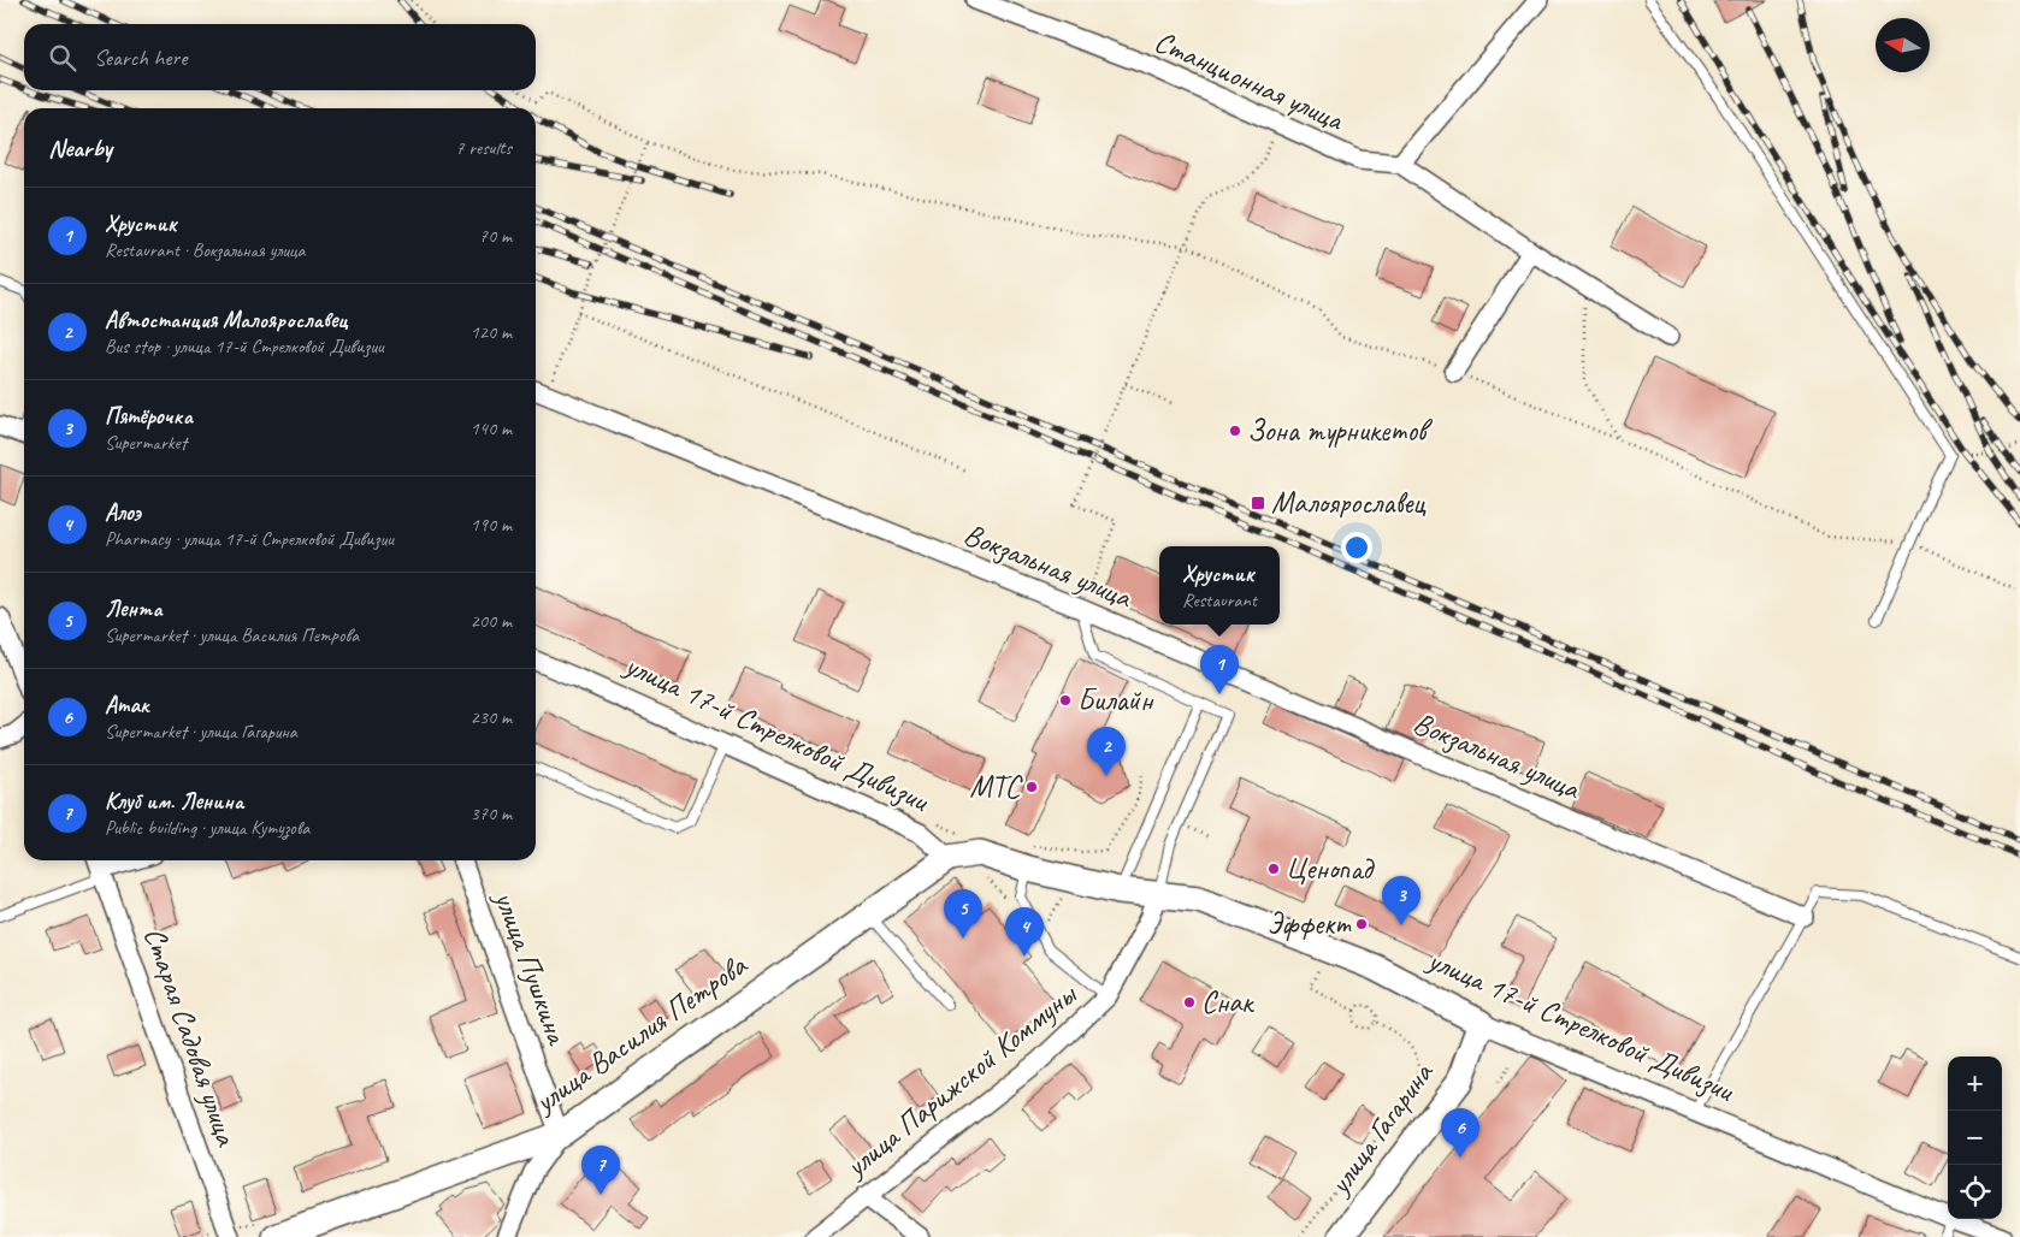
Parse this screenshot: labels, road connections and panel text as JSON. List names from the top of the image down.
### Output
{
  "streets": {
    "main road": ["улица 17-й Стрелковой Дивизии", "улица Василия Петрова", "улица Гагарина"],
    "street": [
      "Станционная улица",
      "Вокзальная улица",
      "улица Пушкина",
      "Старая Садовая улица",
      "улица Парижской Коммуны"
    ]
  },
  "crossings": [
    ["улица 17-й Стрелковой Дивизии", "улица Василия Петрова"],
    ["улица 17-й Стрелковой Дивизии", "улица Парижской Коммуны"],
    ["улица 17-й Стрелковой Дивизии", "улица Гагарина"],
    ["улица Пушкина", "улица Василия Петрова"]
  ],
  "places": {
    "other": [
      "Зона турникетов",
      "Билайн",
      "МТС",
      "Ценопад",
      "Эффект",
      "Снак"
    ],
    "transit": ["Малоярославец"]
  },
  "north": "left",
  "page": {
    "search": "Search here",
    "heading": ["Nearby", "7 results"],
    "list": [
      {
        "mark": "1",
        "name": "Хрустик",
        "note": "Restaurant · Вокзальная улица",
        "value": "70 m"
      },
      {
        "mark": "2",
        "name": "Автостанция Малоярославец",
        "note": "Bus stop · улица 17-й Стрелковой Дивизии",
        "value": "120 m"
      },
      {
        "mark": "3",
        "name": "Пятёрочка",
        "note": "Supermarket",
        "value": "140 m"
      },
      {
        "mark": "4",
        "name": "Алоэ",
        "note": "Pharmacy · улица 17-й Стрелковой Дивизии",
        "value": "190 m"
      },
      {
        "mark": "5",
        "name": "Лента",
        "note": "Supermarket · улица Василия Петрова",
        "value": "200 m"
      },
      {
        "mark": "6",
        "name": "Атак",
        "note": "Supermarket · улица Гагарина",
        "value": "230 m"
      },
      {
        "mark": "7",
        "name": "Клуб им. Ленина",
        "note": "Public building · улица Кутузова",
        "value": "370 m"
      }
    ],
    "popup": ["Хрустик", "Restaurant"],
    "pins": [
      "1",
      "2",
      "3",
      "5",
      "4",
      "6",
      "7"
    ],
    "map_buttons": ["+", "−"]
  }
}
